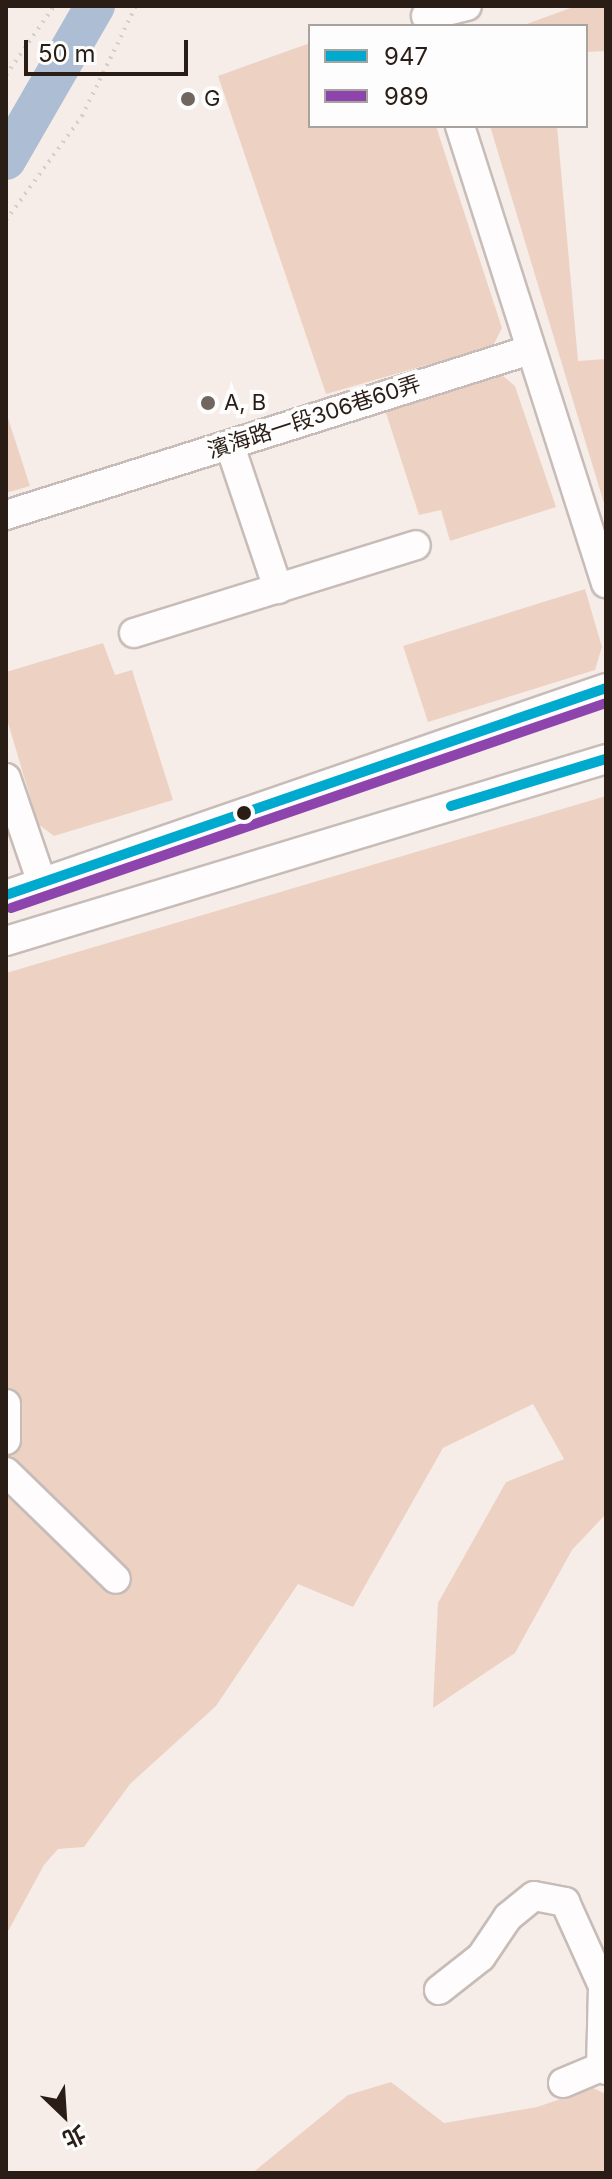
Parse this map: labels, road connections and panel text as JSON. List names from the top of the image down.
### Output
{
  "streets": {
    "street": ["濱海路一段306巷60弄"]
  },
  "places": ["G", "A, B"],
  "lines": ["transit line 947", "transit line 989"],
  "legend": ["947", "989"],
  "scale_bar": "50 m",
  "north": "bottom right"
}
